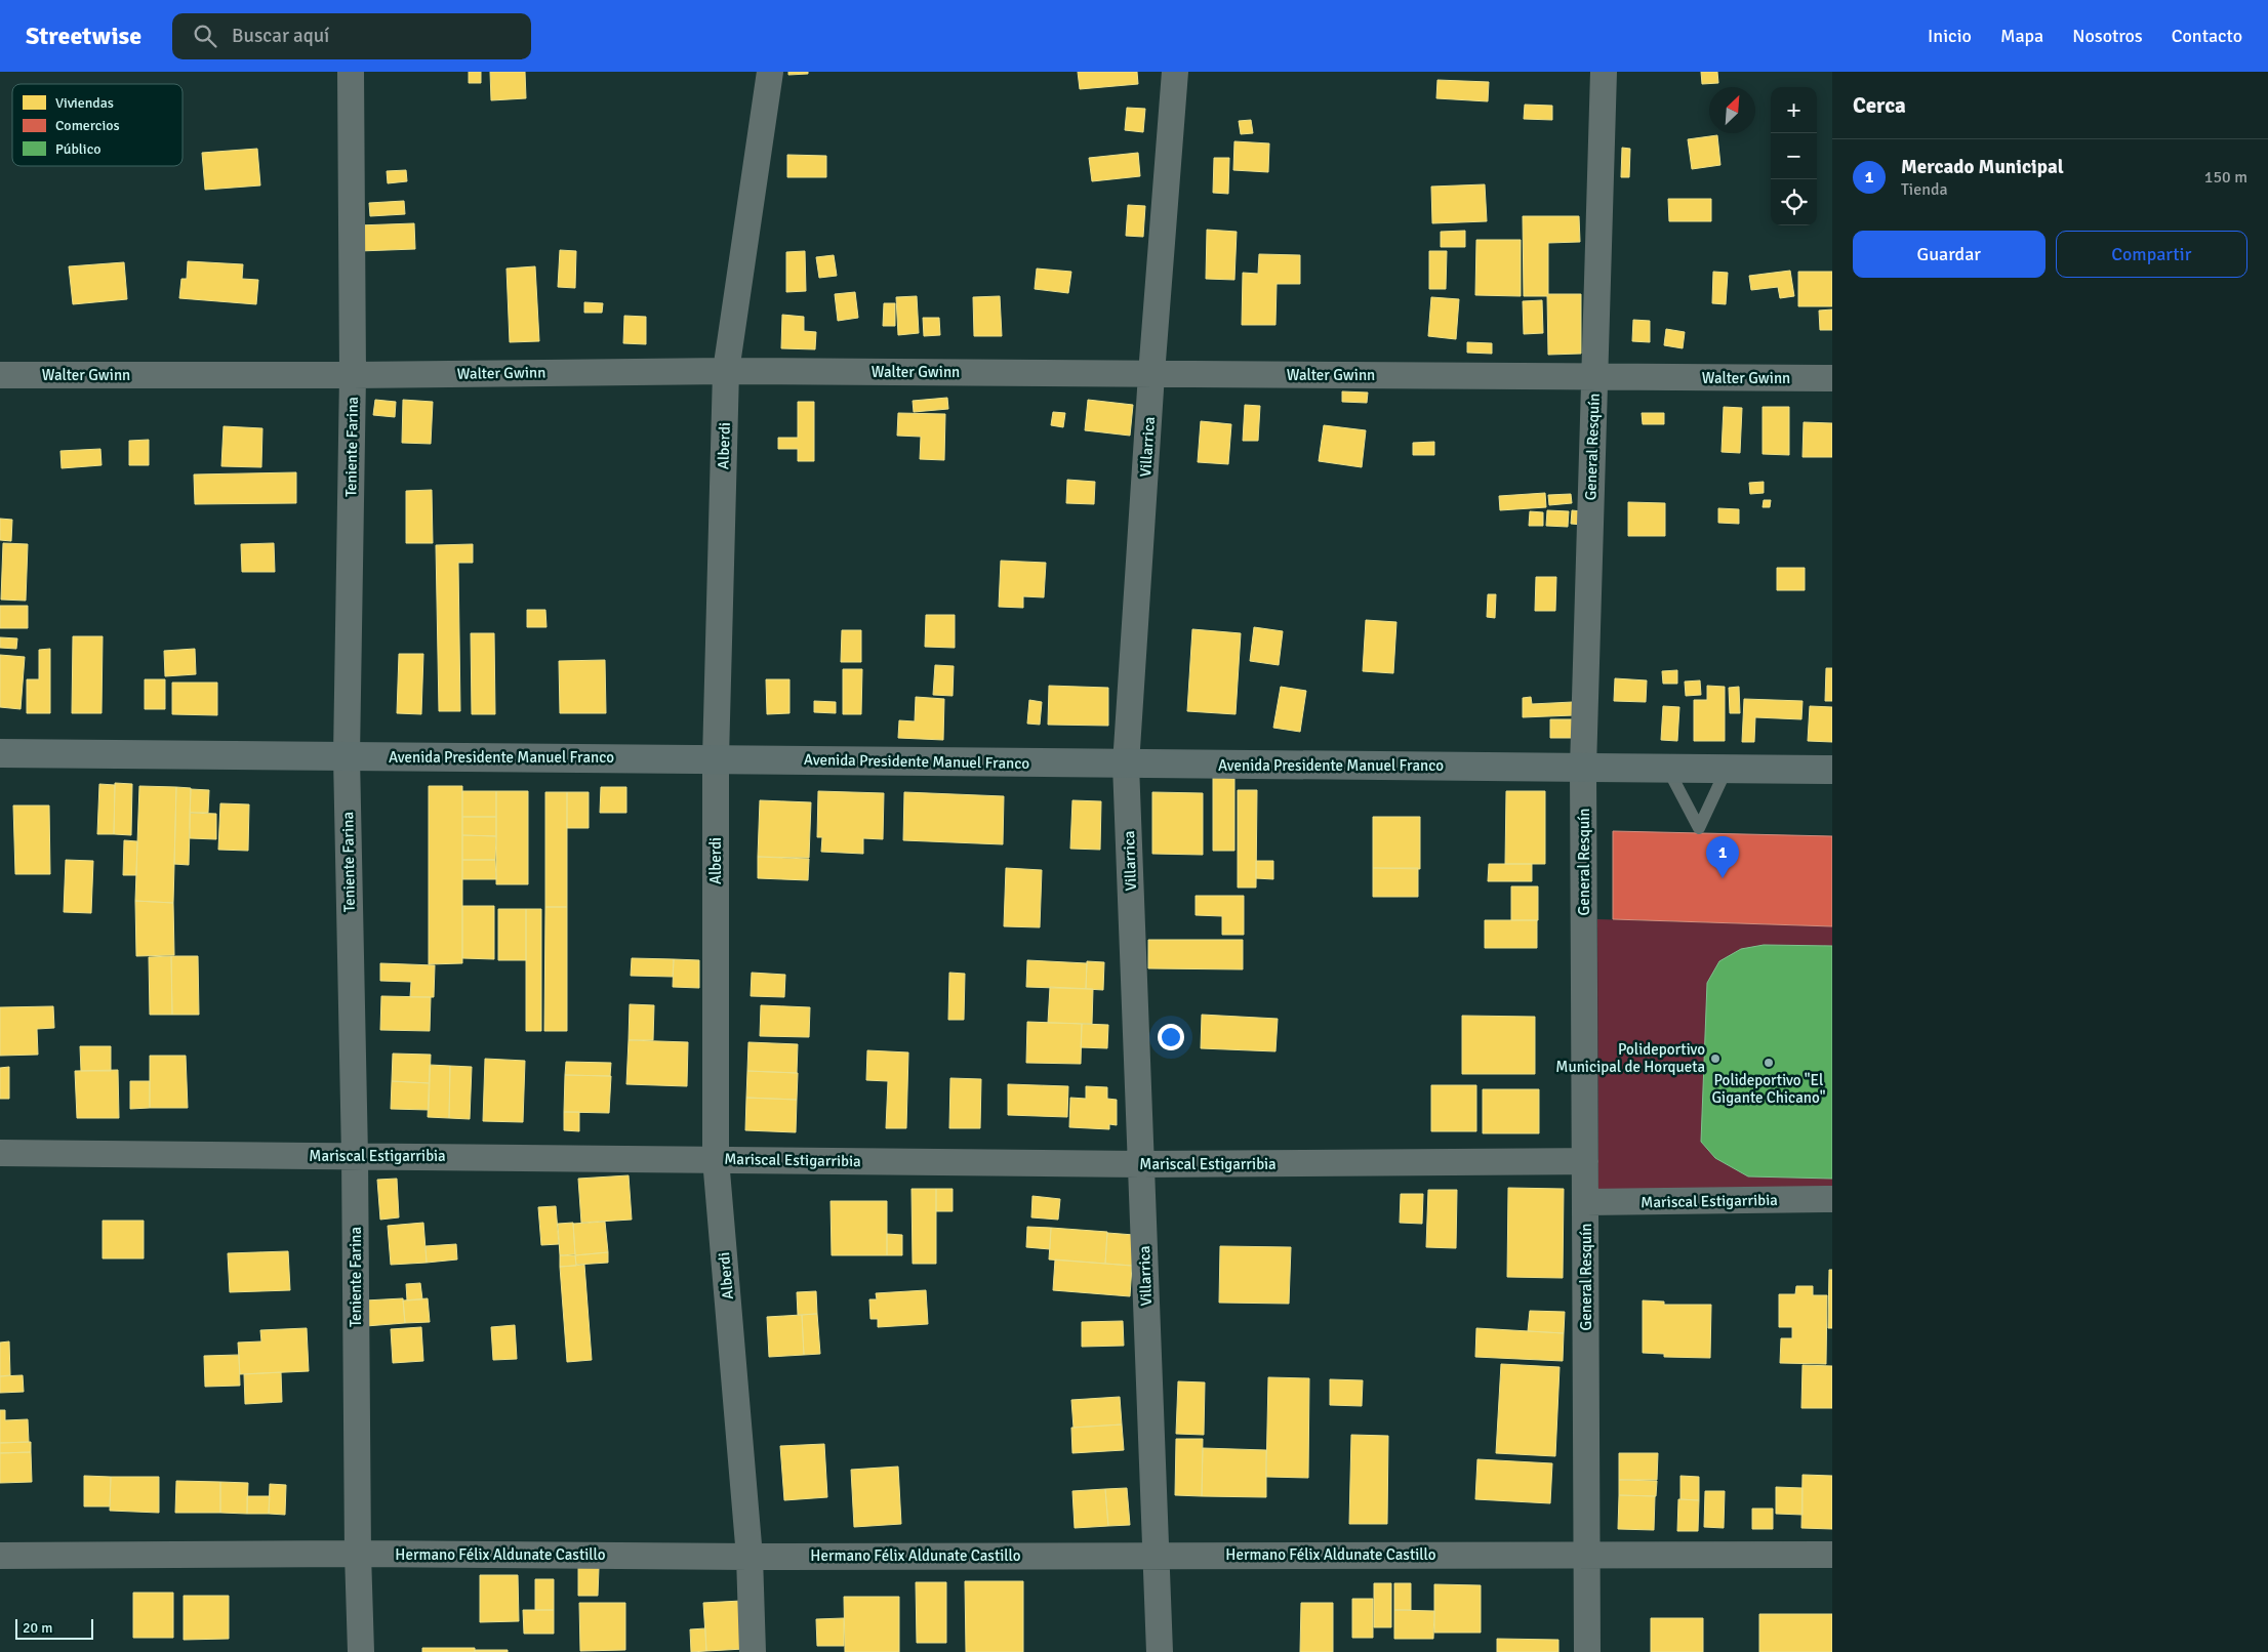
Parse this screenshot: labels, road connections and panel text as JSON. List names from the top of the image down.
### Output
{
  "streets": {
    "main road": ["Avenida Presidente Manuel Franco"],
    "street": [
      "Walter Gwinn",
      "Alberdi",
      "Teniente Farina",
      "Villarrica",
      "General Resquín",
      "Mariscal Estigarribia",
      "Hermano Félix Aldunate Castillo"
    ]
  },
  "crossings": [
    ["Walter Gwinn", "Alberdi"],
    ["Walter Gwinn", "Teniente Farina"],
    ["Walter Gwinn", "Villarrica"],
    ["Walter Gwinn", "General Resquín"],
    ["Alberdi", "Avenida Presidente Manuel Franco"],
    ["Alberdi", "Mariscal Estigarribia"],
    ["Alberdi", "Hermano Félix Aldunate Castillo"],
    ["Teniente Farina", "Avenida Presidente Manuel Franco"],
    ["Teniente Farina", "Mariscal Estigarribia"],
    ["Teniente Farina", "Hermano Félix Aldunate Castillo"],
    ["Villarrica", "Avenida Presidente Manuel Franco"],
    ["Villarrica", "Mariscal Estigarribia"],
    ["Villarrica", "Hermano Félix Aldunate Castillo"],
    ["General Resquín", "Avenida Presidente Manuel Franco"],
    ["General Resquín", "Mariscal Estigarribia"],
    ["General Resquín", "Hermano Félix Aldunate Castillo"]
  ],
  "places": ["Polideportivo Municipal de Horqueta", "Polideportivo \"El Gigante Chicano\""],
  "legend": ["Viviendas", "Comercios", "Público"],
  "scale_bar": "20 m",
  "north": "top right",
  "page": {
    "header": "Streetwise",
    "search": "Buscar aquí",
    "nav": [
      "Inicio",
      "Mapa",
      "Nosotros",
      "Contacto"
    ],
    "heading": "Cerca",
    "map_buttons": ["+", "−"],
    "list": [
      {
        "mark": "1",
        "name": "Mercado Municipal",
        "note": "Tienda",
        "value": "150 m"
      }
    ],
    "buttons": ["Guardar", "Compartir"],
    "pins": "1",
    "scale": "20 m"
  }
}
